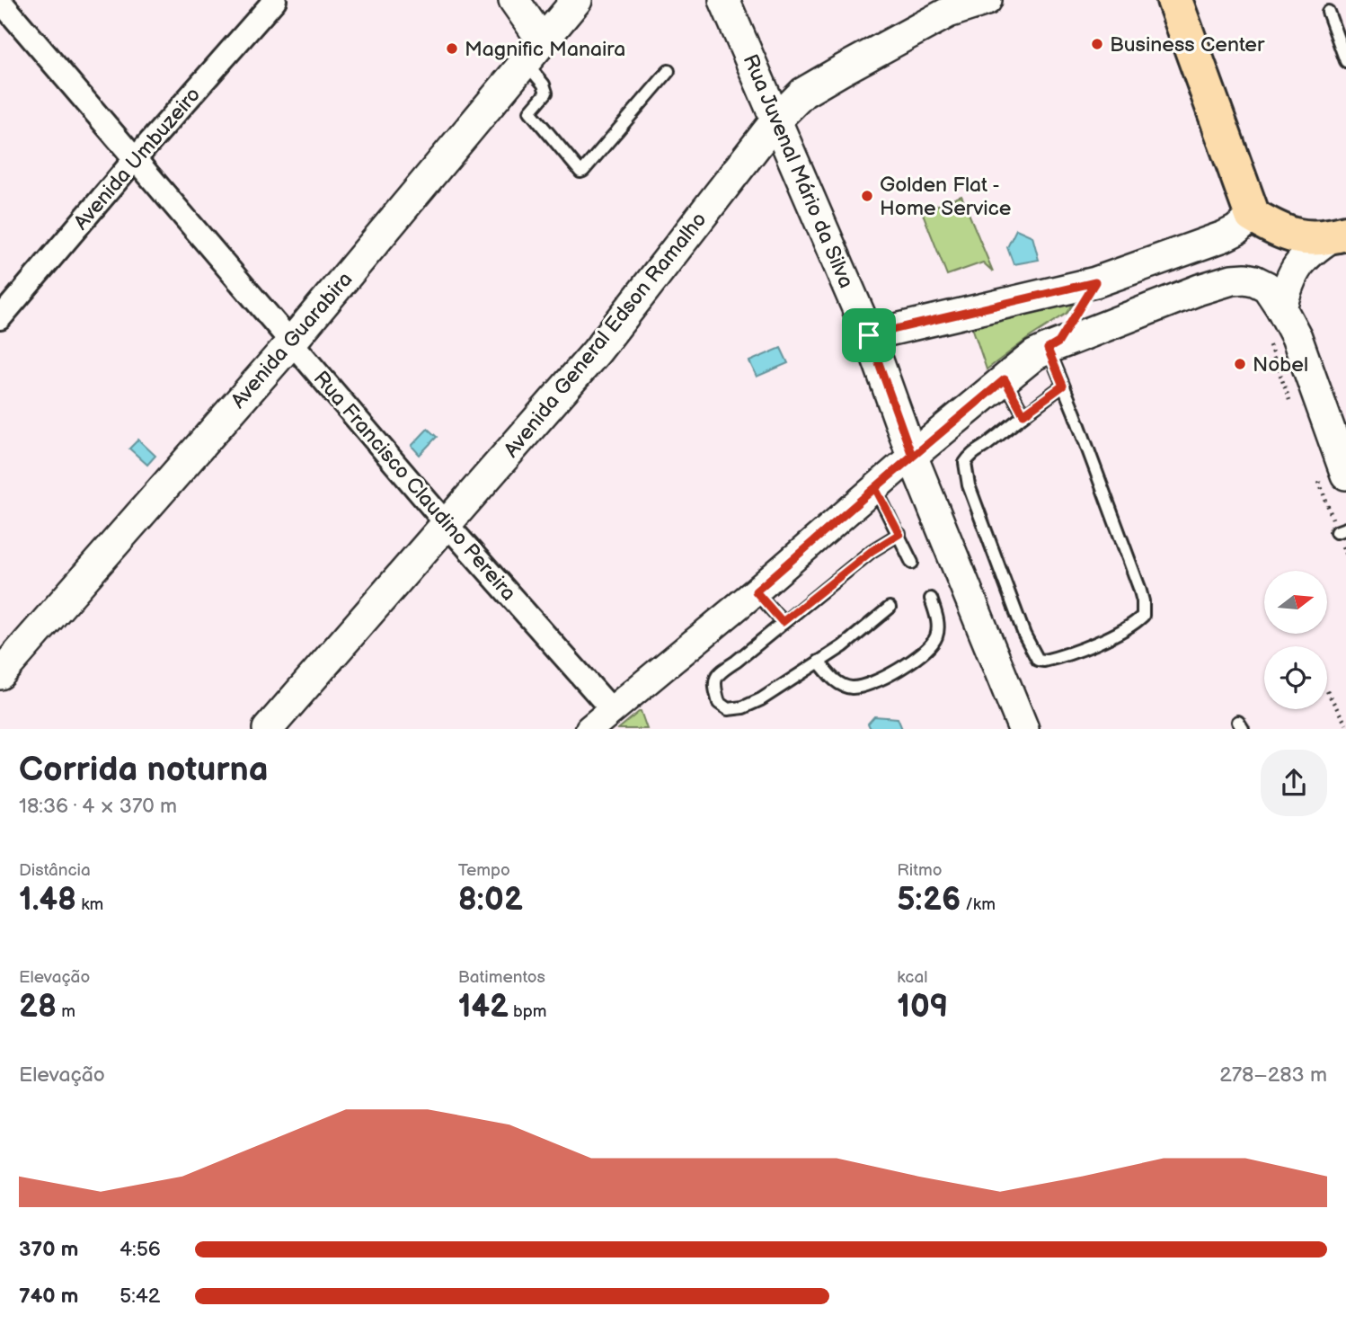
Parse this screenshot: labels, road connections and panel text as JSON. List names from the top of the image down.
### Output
{
  "streets": {
    "main road": ["Rua Juvenal Mário da Silva", "Avenida General Edson Ramalho", "Avenida Guarabira"],
    "street": ["Avenida Umbuzeiro", "Rua Francisco Claudino Pereira"]
  },
  "crossings": [
    ["Avenida Umbuzeiro", "Rua Francisco Claudino Pereira"],
    ["Rua Juvenal Mário da Silva", "Avenida General Edson Ramalho"],
    ["Avenida General Edson Ramalho", "Rua Francisco Claudino Pereira"],
    ["Avenida Guarabira", "Rua Francisco Claudino Pereira"]
  ],
  "places": [
    "Business Center",
    "Magnific Manaira",
    "Golden Flat - Home Service",
    "Nobel"
  ],
  "north": "right",
  "page": {
    "heading": ["Corrida noturna", "18:36 · 4 × 370 m"],
    "stats": [
      ["Distância", "1.48 km"],
      ["Tempo", "8:02"],
      ["Ritmo", "5:26 /km"],
      ["Elevação", "28 m"],
      ["Batimentos", "142 bpm"],
      ["kcal", "109"]
    ],
    "chart": ["Elevação", "278–283 m"],
    "list": [
      {
        "name": "370 m",
        "note": "4:56"
      },
      {
        "name": "740 m",
        "note": "5:42"
      }
    ]
  }
}
